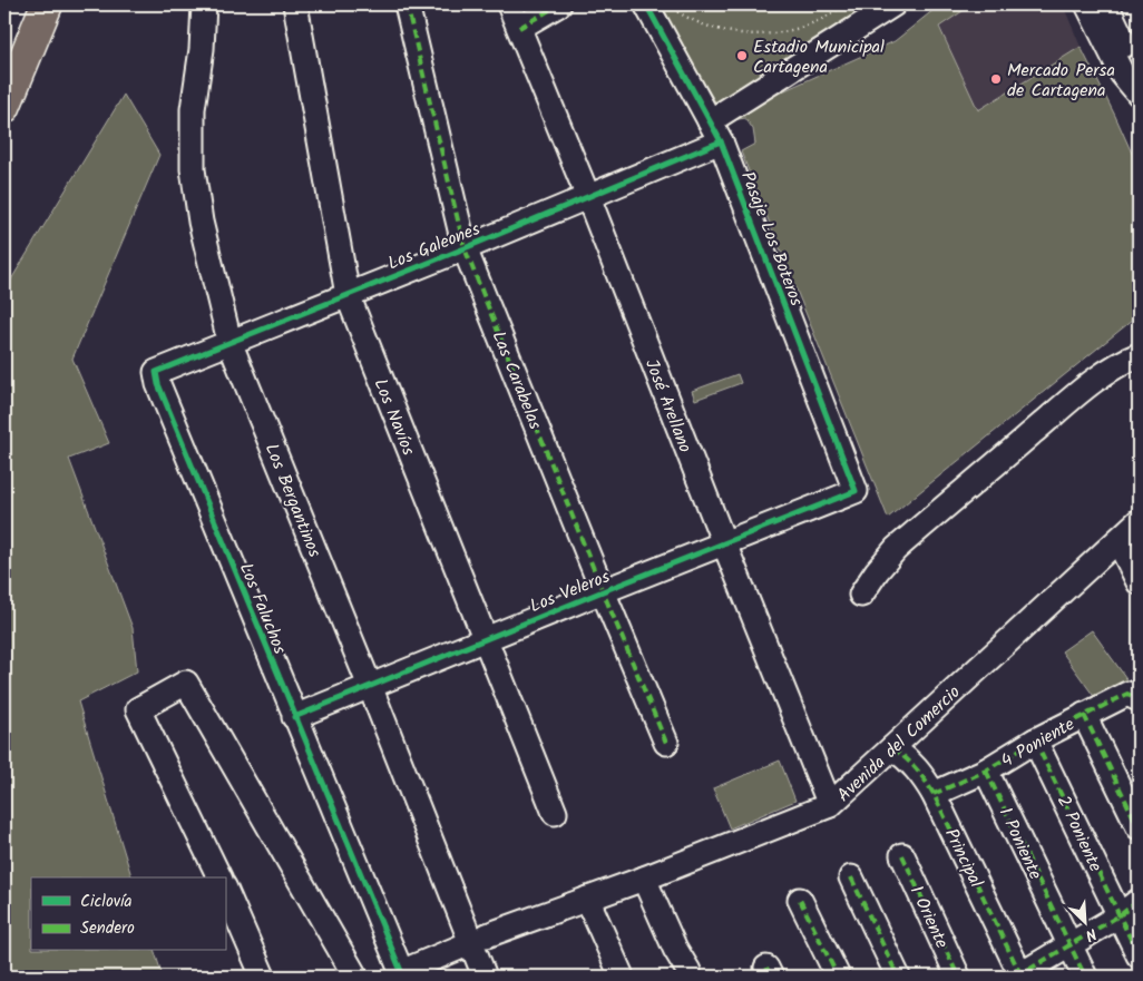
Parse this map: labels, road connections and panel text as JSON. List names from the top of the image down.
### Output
{
  "streets": {
    "street": [
      "Pasaje Los Boteros",
      "Los Galeones",
      "Las Carabelas",
      "José Arellano",
      "Los Navíos",
      "Los Bergantinos",
      "Los Veleros",
      "Los Faluchos",
      "4 Poniente",
      "Avenida del Comercio",
      "2 Poniente",
      "1 Poniente",
      "Principal",
      "1 Oriente"
    ]
  },
  "crossings": [
    ["Pasaje Los Boteros", "Los Galeones"],
    ["Pasaje Los Boteros", "Los Veleros"],
    ["Los Galeones", "Las Carabelas"],
    ["Los Galeones", "José Arellano"],
    ["Los Galeones", "Los Navíos"],
    ["Los Galeones", "Los Bergantinos"],
    ["Los Galeones", "Los Faluchos"],
    ["Las Carabelas", "Los Veleros"],
    ["José Arellano", "Los Veleros"],
    ["José Arellano", "Avenida del Comercio"],
    ["Los Navíos", "Los Veleros"],
    ["Los Bergantinos", "Los Veleros"],
    ["Los Bergantinos", "Avenida del Comercio"],
    ["Los Veleros", "Los Faluchos"],
    ["Los Faluchos", "Avenida del Comercio"],
    ["4 Poniente", "2 Poniente"],
    ["4 Poniente", "1 Poniente"],
    ["4 Poniente", "Principal"],
    ["Avenida del Comercio", "Principal"]
  ],
  "places": ["Estadio Municipal Cartagena", "Mercado Persa de Cartagena"],
  "legend": ["Ciclovía", "Sendero"],
  "north": "bottom right"
}
